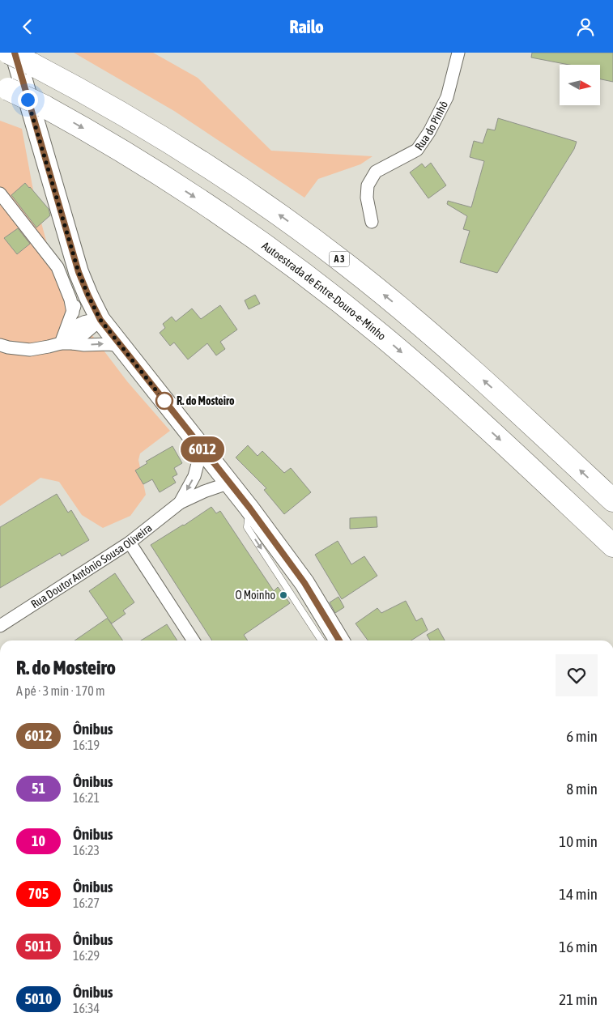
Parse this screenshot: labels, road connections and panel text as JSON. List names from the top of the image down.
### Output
{
  "streets": {
    "highway": ["A 3", "Autoestrada de Entre-Douro-e-Minho"],
    "street": ["Rua do Pinhô", "Rua Doutor António Sousa Oliveira"]
  },
  "places": ["R. do Mosteiro", "O Moinho"],
  "lines": ["bus line 6012"],
  "north": "right",
  "page": {
    "header": "Railo",
    "on_map": "6012",
    "heading": ["R. do Mosteiro", "A pé · 3 min · 170 m"],
    "list": [
      {
        "mark": "6012",
        "name": "Ônibus",
        "note": "16:19",
        "value": "6 min"
      },
      {
        "mark": "51",
        "name": "Ônibus",
        "note": "16:21",
        "value": "8 min"
      },
      {
        "mark": "10",
        "name": "Ônibus",
        "note": "16:23",
        "value": "10 min"
      },
      {
        "mark": "705",
        "name": "Ônibus",
        "note": "16:27",
        "value": "14 min"
      },
      {
        "mark": "5011",
        "name": "Ônibus",
        "note": "16:29",
        "value": "16 min"
      },
      {
        "mark": "5010",
        "name": "Ônibus",
        "note": "16:34",
        "value": "21 min"
      }
    ]
  }
}
